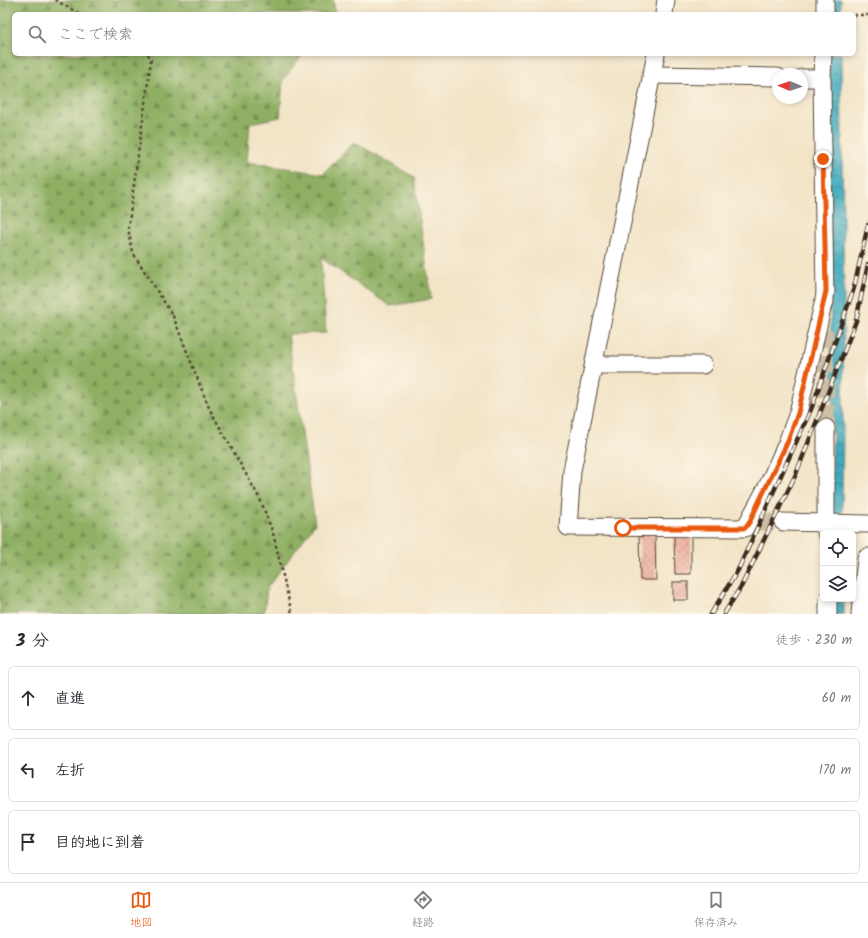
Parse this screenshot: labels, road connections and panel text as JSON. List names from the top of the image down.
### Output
{
  "north": "left",
  "page": {
    "search": "ここで検索",
    "heading": ["3 分", "徒歩 · 230 m"],
    "list": [
      ["直進", "60 m"],
      ["左折", "170 m"],
      "目的地に到着"
    ],
    "nav": ["地図", "経路", "保存済み"]
  }
}
